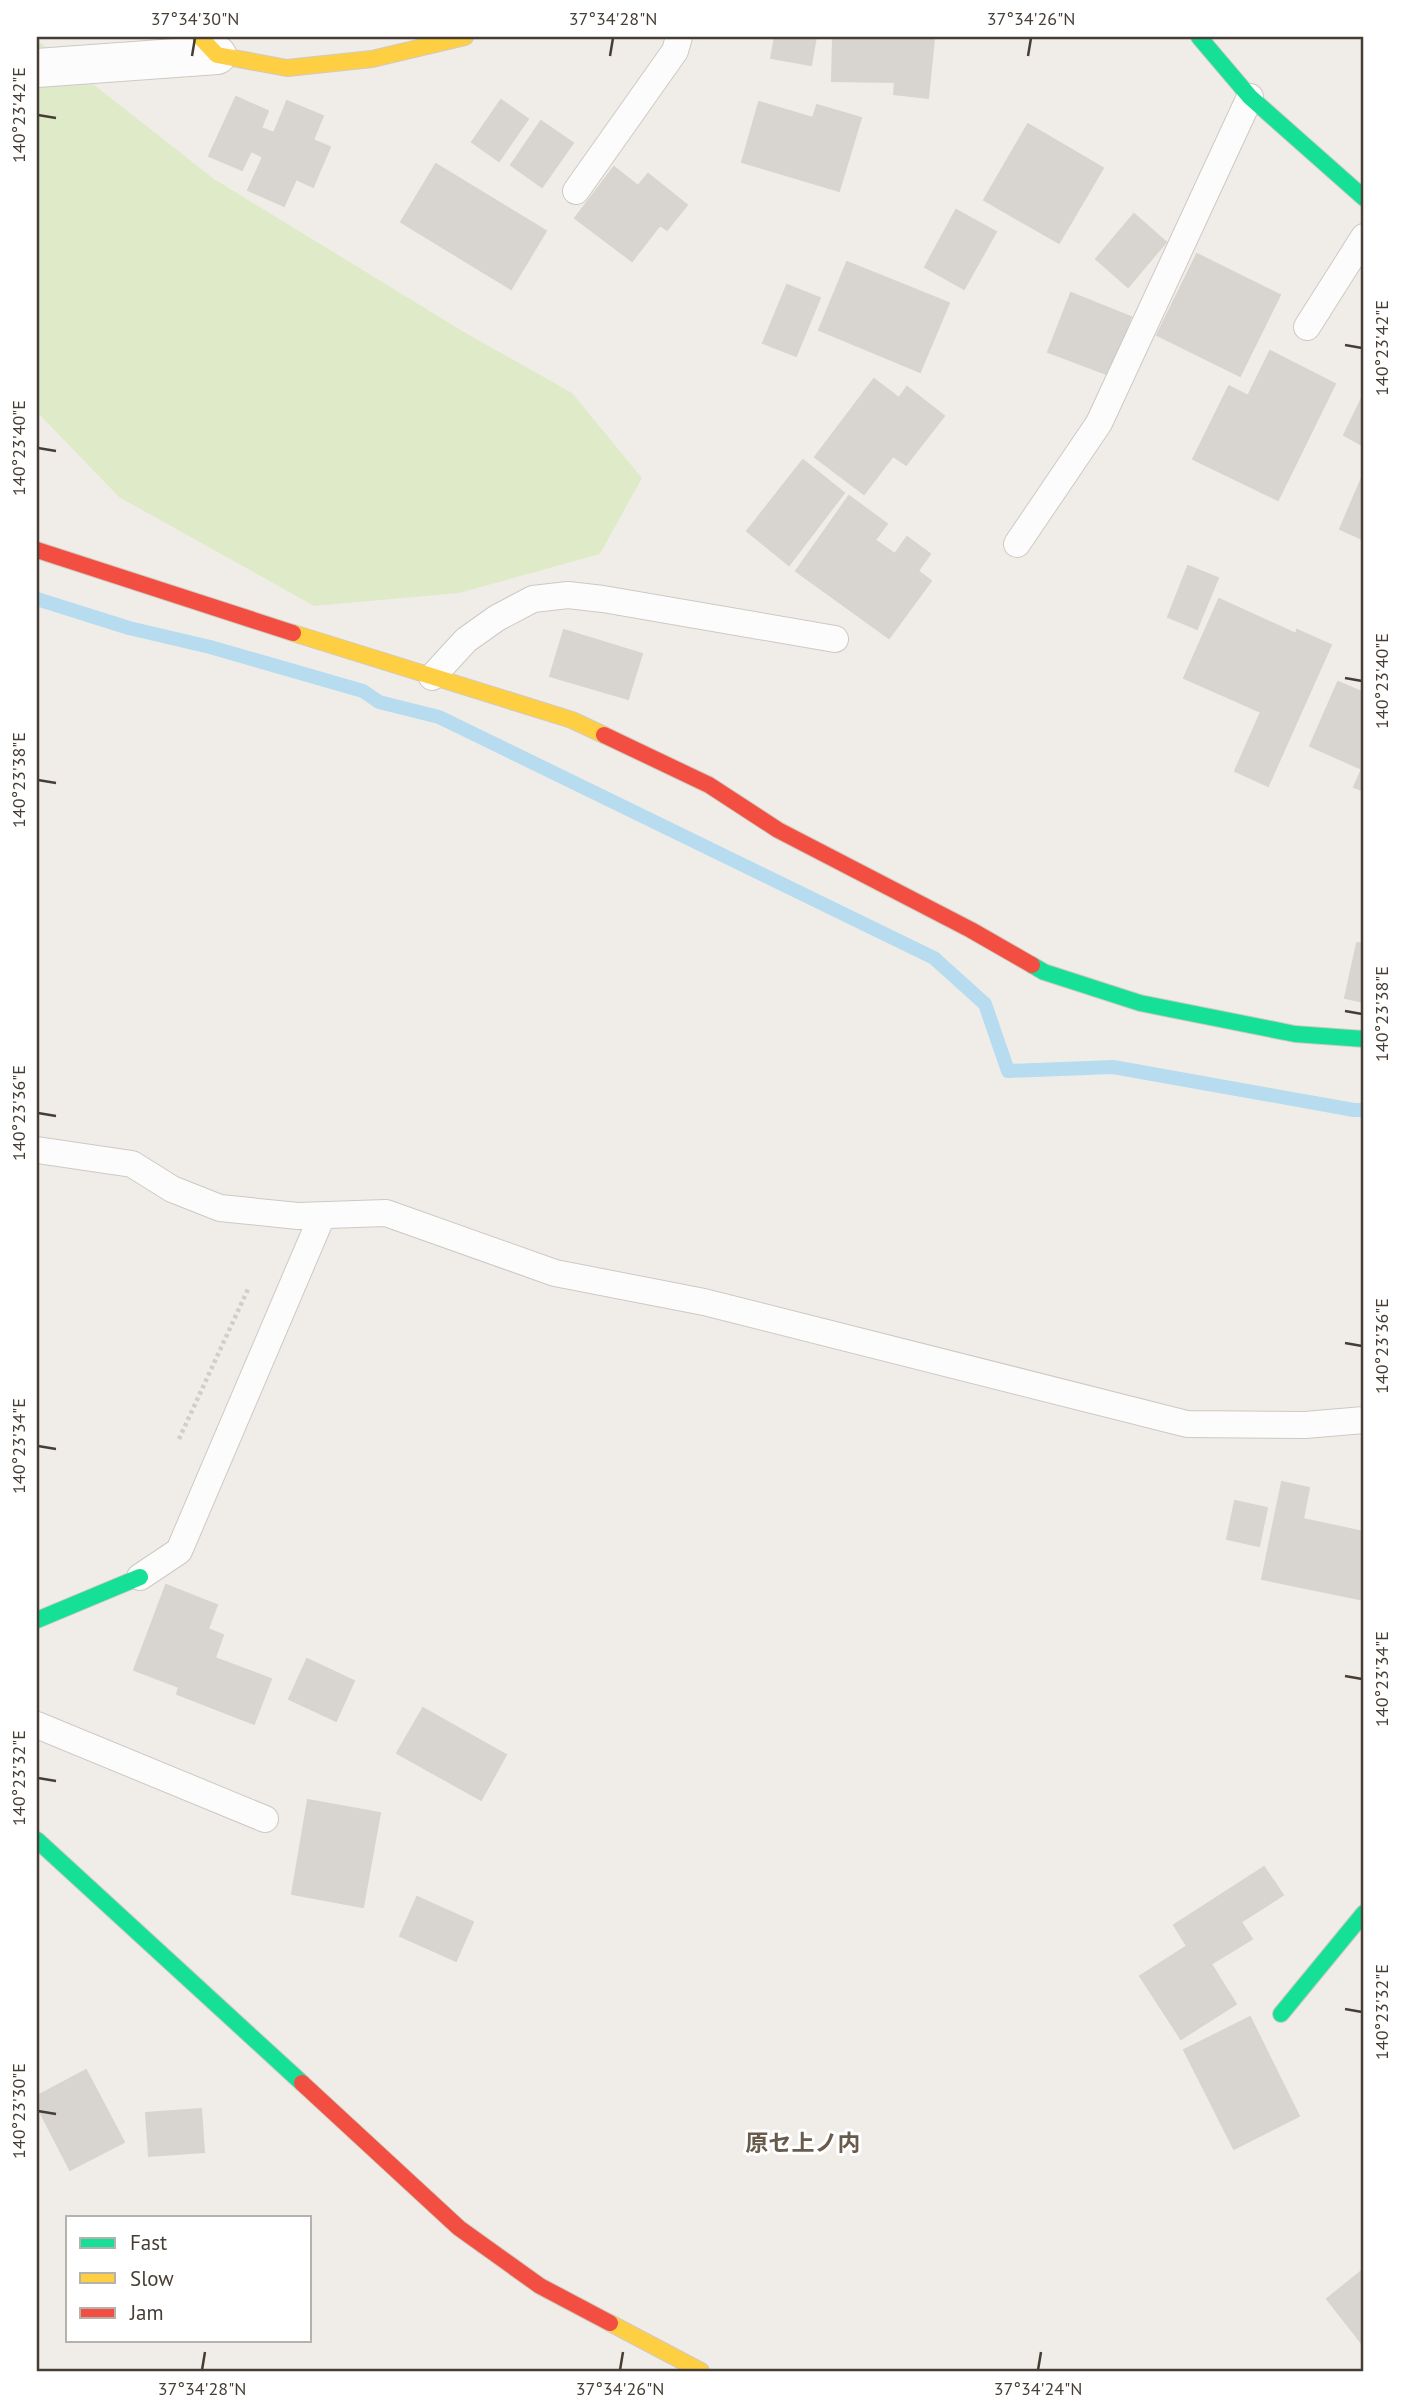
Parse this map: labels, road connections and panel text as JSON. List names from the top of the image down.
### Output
{
  "districts": ["原セ上ノ内"],
  "legend": ["Fast", "Slow", "Jam"],
  "coordinates": [
    "37°34'30\"N",
    "37°34'28\"N",
    "37°34'26\"N",
    "140°23'42\"E",
    "140°23'40\"E",
    "140°23'38\"E",
    "140°23'36\"E",
    "140°23'34\"E",
    "140°23'32\"E",
    "140°23'30\"E",
    "37°34'24\"N"
  ]
}
